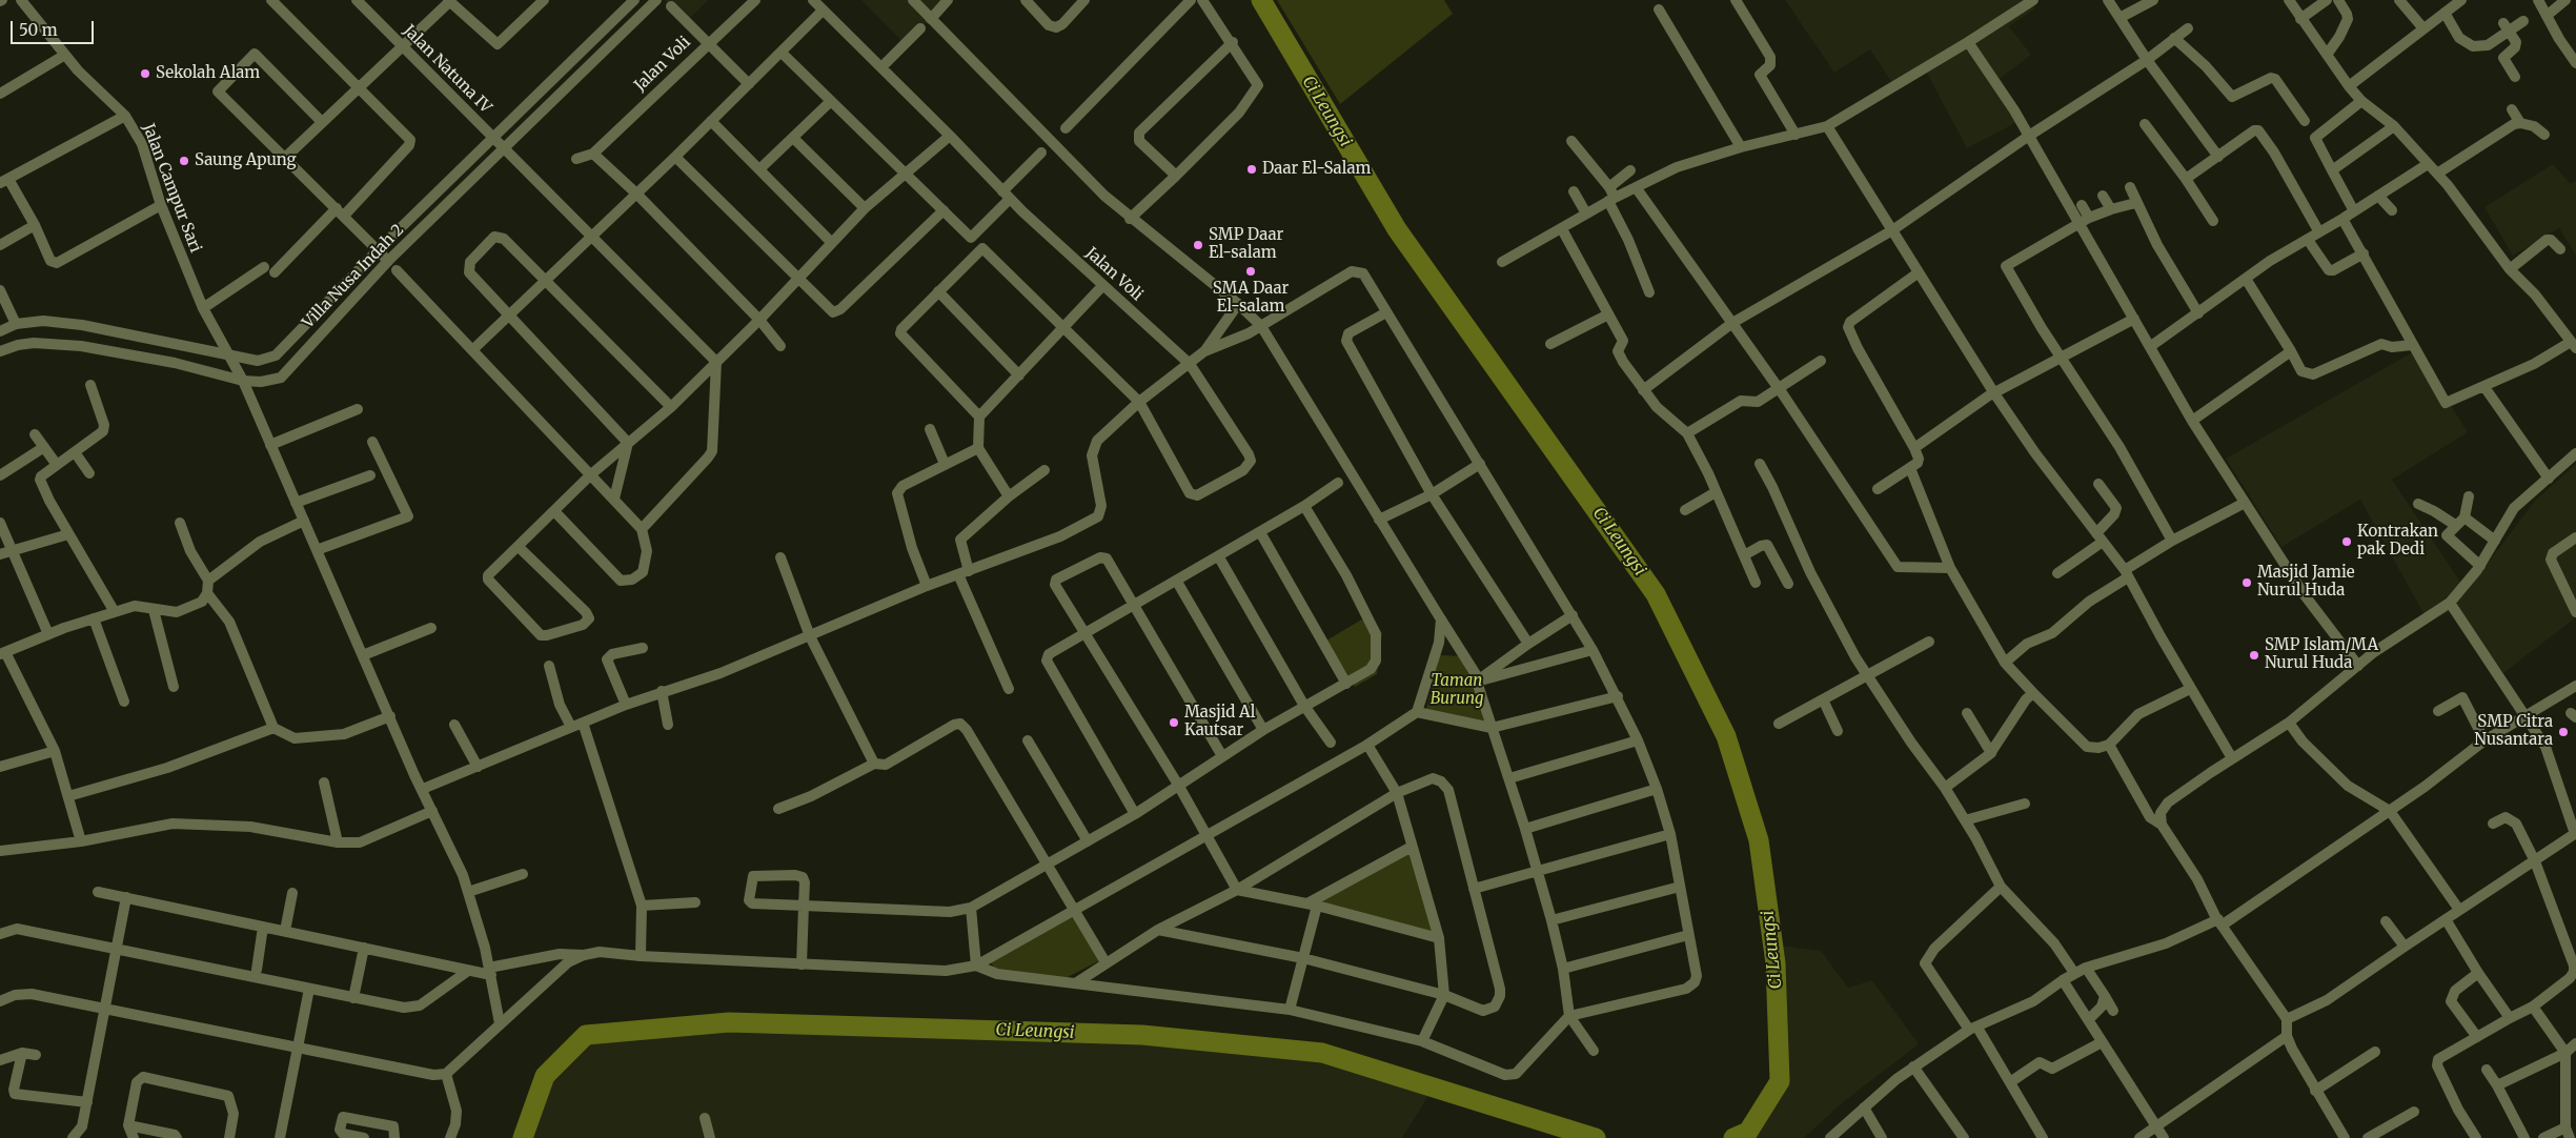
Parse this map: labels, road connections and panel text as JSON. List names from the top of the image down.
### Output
{
  "streets": {
    "street": [
      "Jalan Voli",
      "Jalan Natuna IV",
      "Jalan Campur Sari",
      "Villa Nusa Indah 2"
    ]
  },
  "crossings": [
    ["Jalan Natuna IV", "Villa Nusa Indah 2"],
    ["Jalan Campur Sari", "Villa Nusa Indah 2"]
  ],
  "water": ["Ci Leungsi"],
  "parks": ["Taman Burung"],
  "places": [
    "Sekolah Alam",
    "Saung Apung",
    "Daar El-Salam",
    "SMP Daar El-salam",
    "SMA Daar El-salam",
    "Kontrakan pak Dedi",
    "Masjid Jamie Nurul Huda",
    "SMP Islam/MA Nurul Huda",
    "Masjid Al Kautsar",
    "SMP Citra Nusantara"
  ],
  "scale_bar": "50 m"
}
